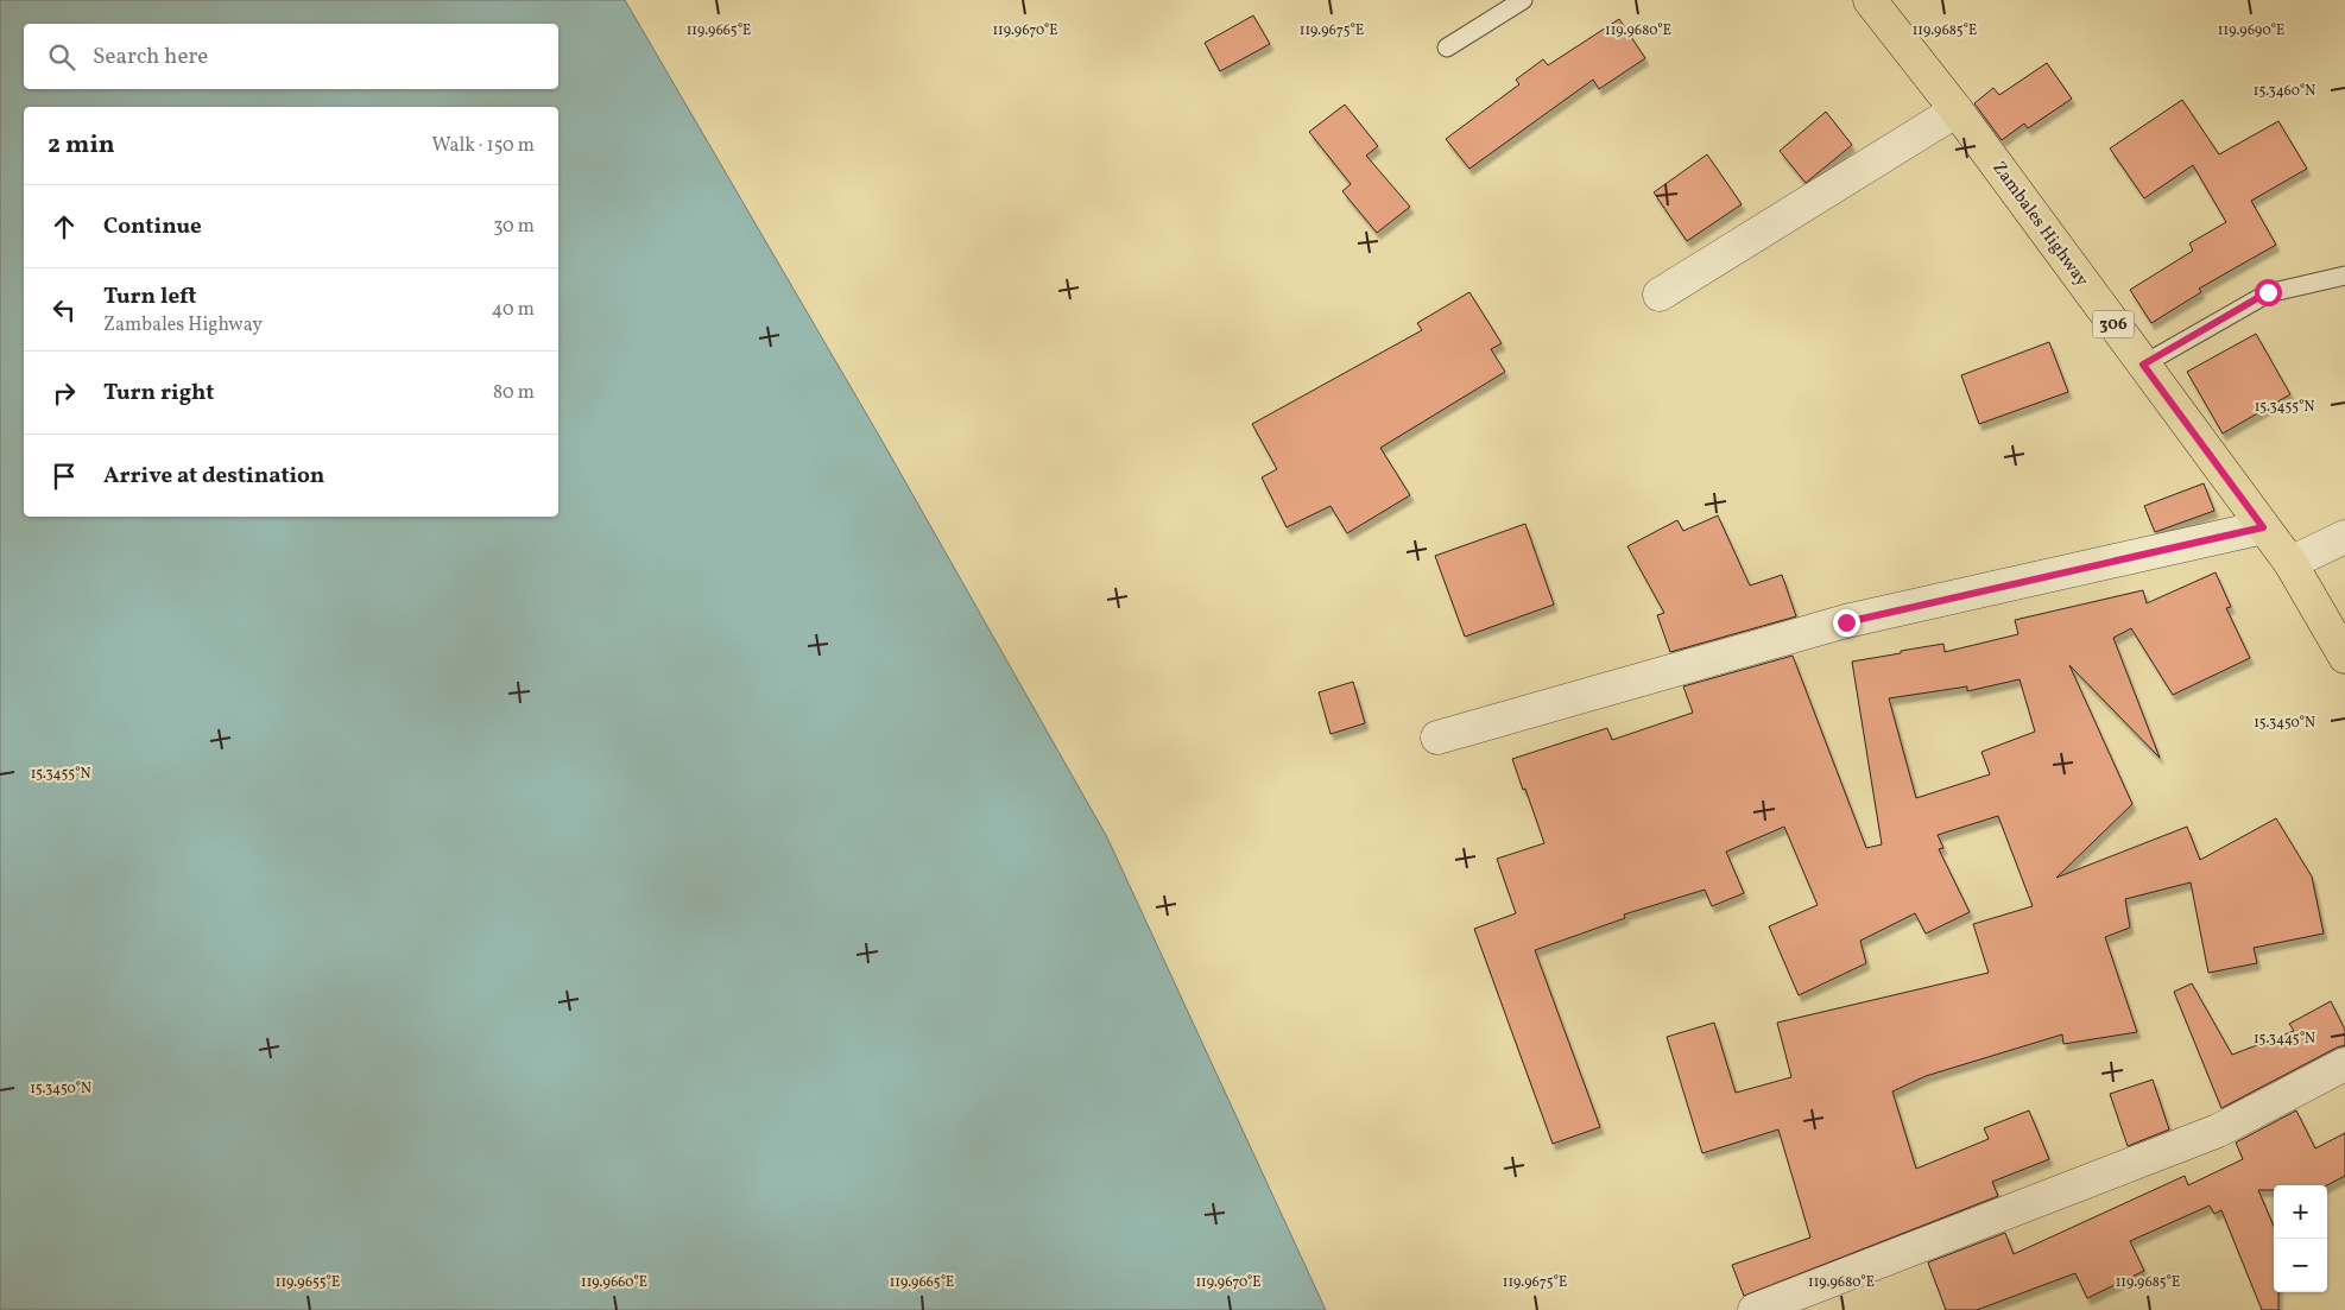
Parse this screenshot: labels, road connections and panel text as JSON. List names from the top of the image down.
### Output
{
  "streets": {
    "main road": ["Zambales Highway", "306"]
  },
  "page": {
    "search": "Search here",
    "heading": ["2 min", "Walk · 150 m"],
    "list": [
      ["Continue", "30 m"],
      ["Turn left", "Zambales Highway", "40 m"],
      ["Turn right", "80 m"],
      "Arrive at destination"
    ],
    "map_buttons": ["+", "−"]
  },
  "coordinates": [
    "119.9665°E",
    "119.9670°E",
    "119.9675°E",
    "119.9680°E",
    "119.9685°E",
    "119.9690°E",
    "15.3460°N",
    "15.3455°N",
    "15.3450°N",
    "15.3445°N",
    "119.9655°E",
    "119.9660°E"
  ]
}
